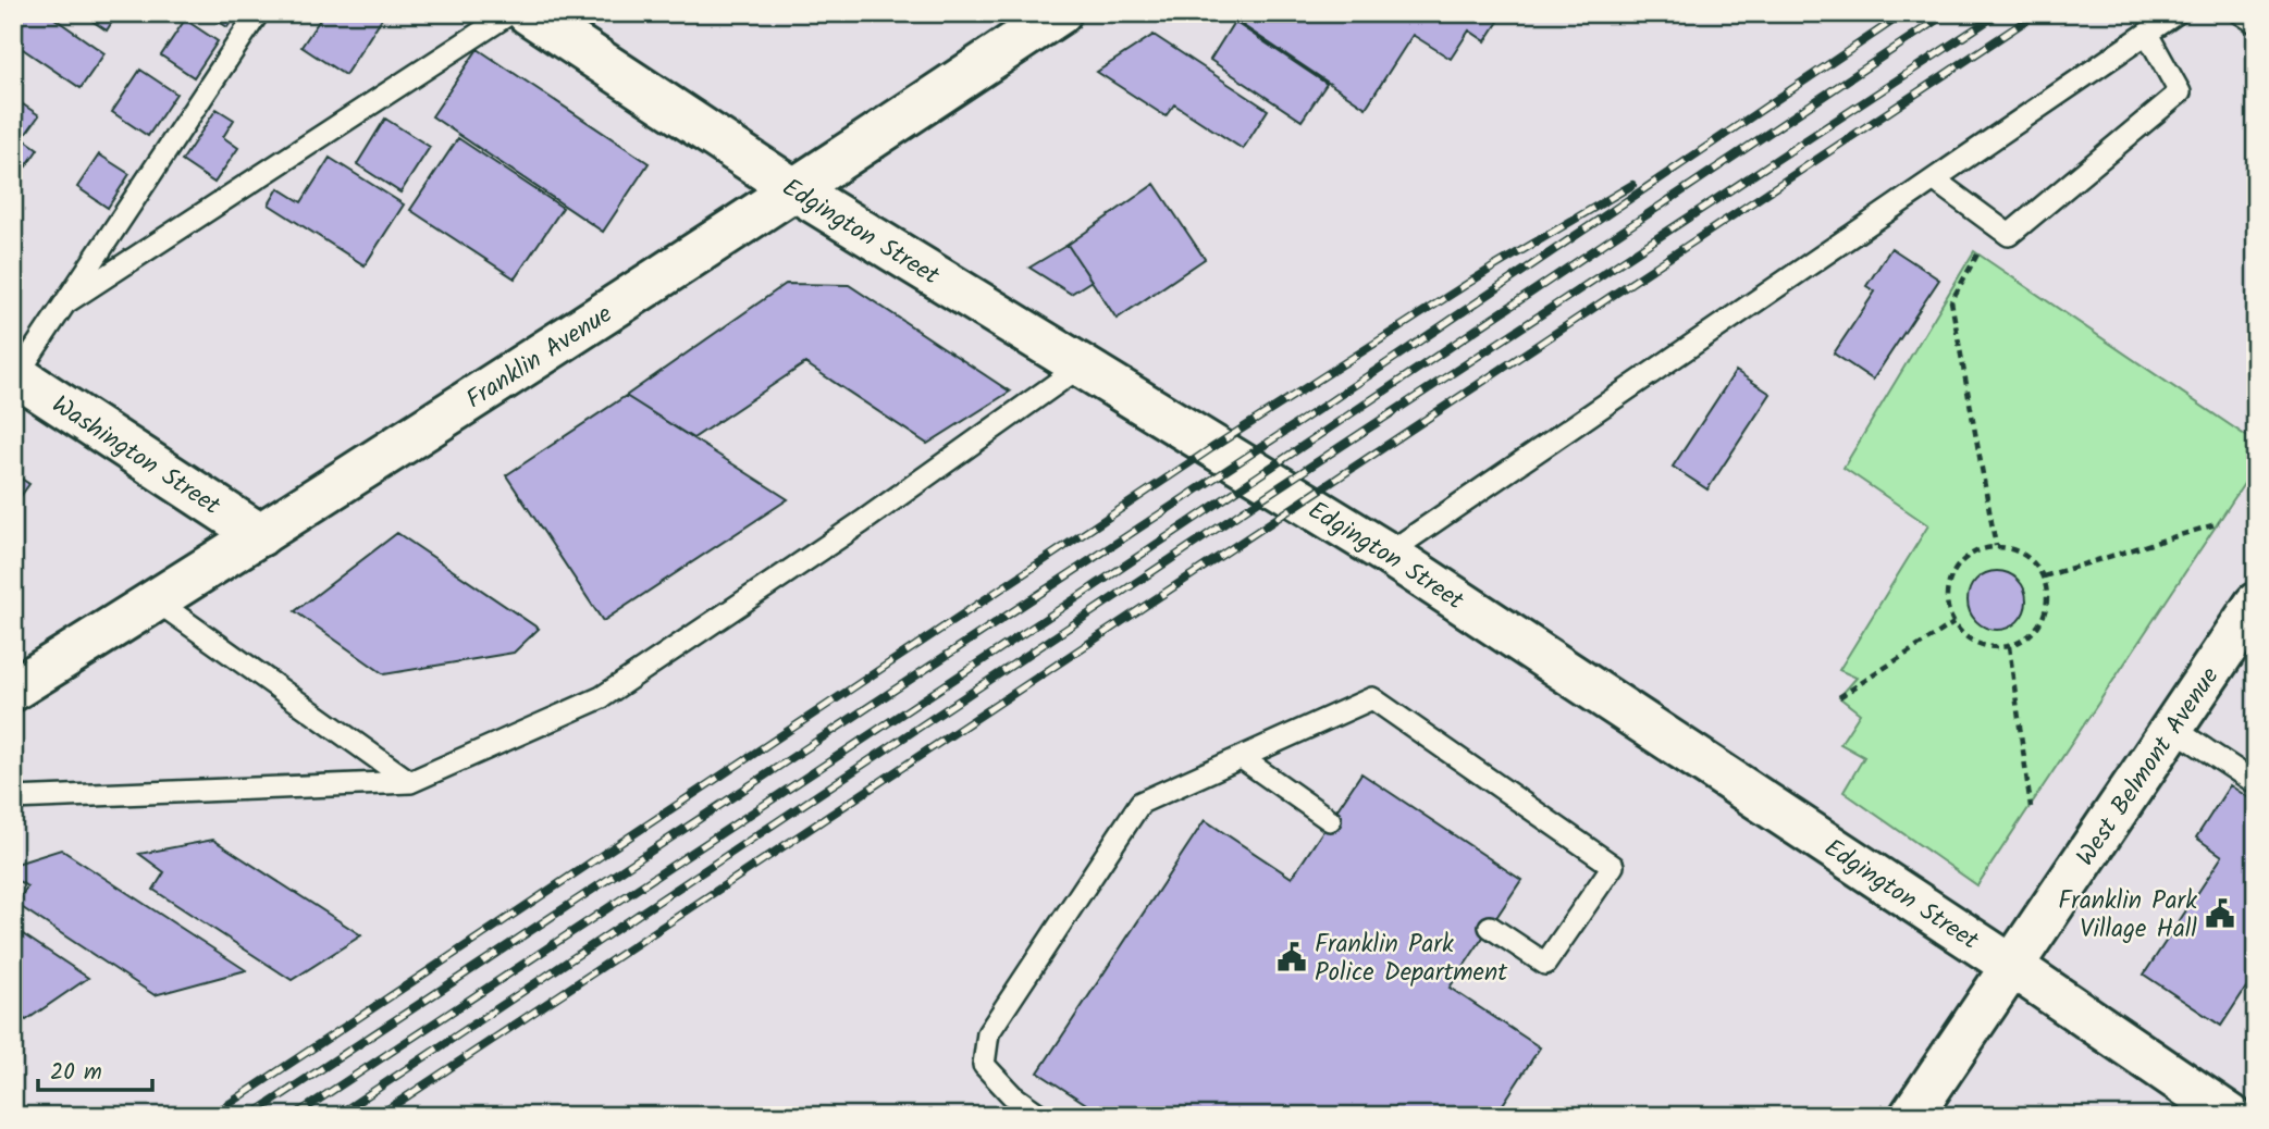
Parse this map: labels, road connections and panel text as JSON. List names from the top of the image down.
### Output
{
  "streets": {
    "street": [
      "Edgington Street",
      "Franklin Avenue",
      "Washington Street",
      "West Belmont Avenue"
    ]
  },
  "crossings": [
    ["Edgington Street", "Franklin Avenue"],
    ["Edgington Street", "West Belmont Avenue"],
    ["Franklin Avenue", "Washington Street"]
  ],
  "places": {
    "public building": ["Franklin Park Village Hall", "Franklin Park Police Department"]
  },
  "scale_bar": "20 m"
}
